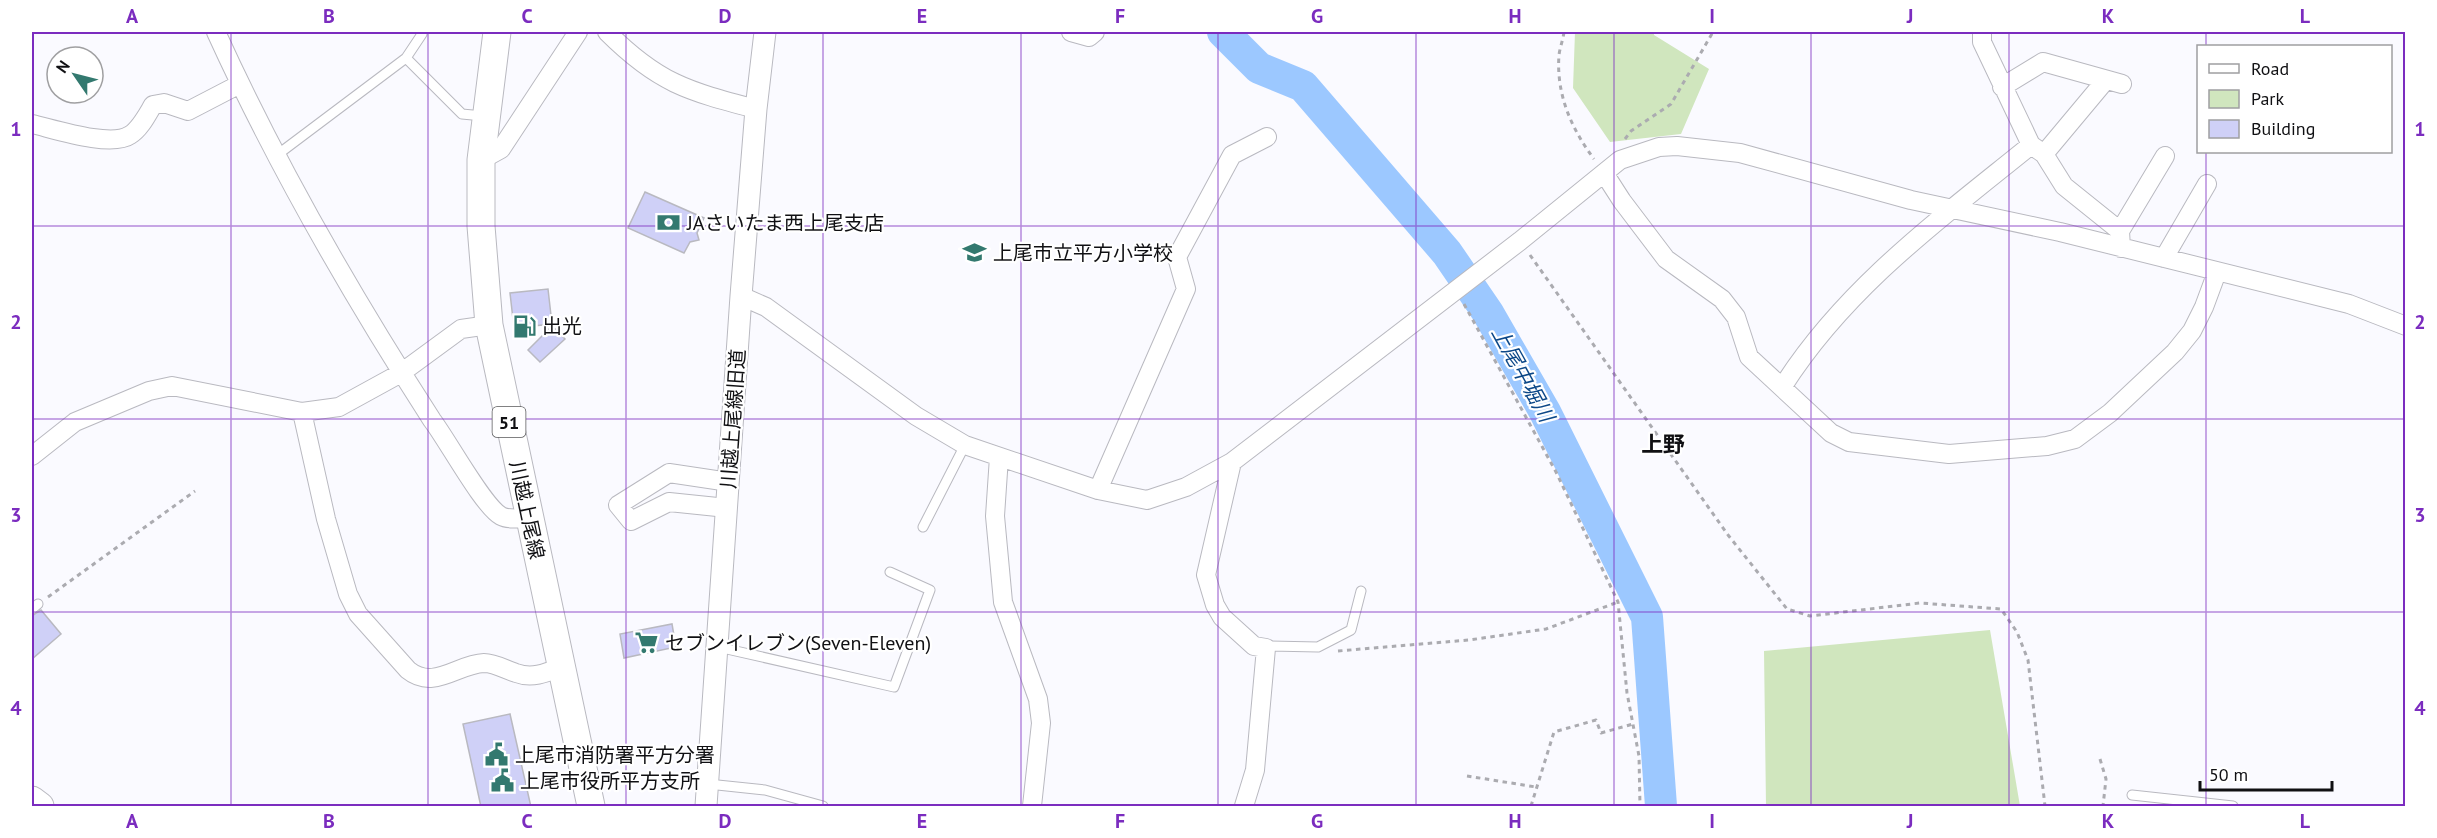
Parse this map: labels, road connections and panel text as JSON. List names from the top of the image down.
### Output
{
  "streets": {
    "main road": ["51", "川越上尾線"],
    "street": ["川越上尾線旧道"]
  },
  "districts": ["上野"],
  "water": ["上尾中堀川"],
  "places": {
    "bank": ["JAさいたま西上尾支店"],
    "school or university": ["上尾市立平方小学校"],
    "fuel station": ["出光"],
    "supermarket": ["セブンイレブン(Seven-Eleven)"],
    "public building": ["上尾市消防署平方分署", "上尾市役所平方支所"]
  },
  "legend": ["Road", "Park", "Building"],
  "scale_bar": "50 m",
  "north": "top left",
  "grid": {
    "columns": [
      "A",
      "B",
      "C",
      "D",
      "E",
      "F",
      "G",
      "H",
      "I",
      "J",
      "K",
      "L"
    ],
    "rows": [
      "1",
      "2",
      "3",
      "4"
    ]
  }
}
